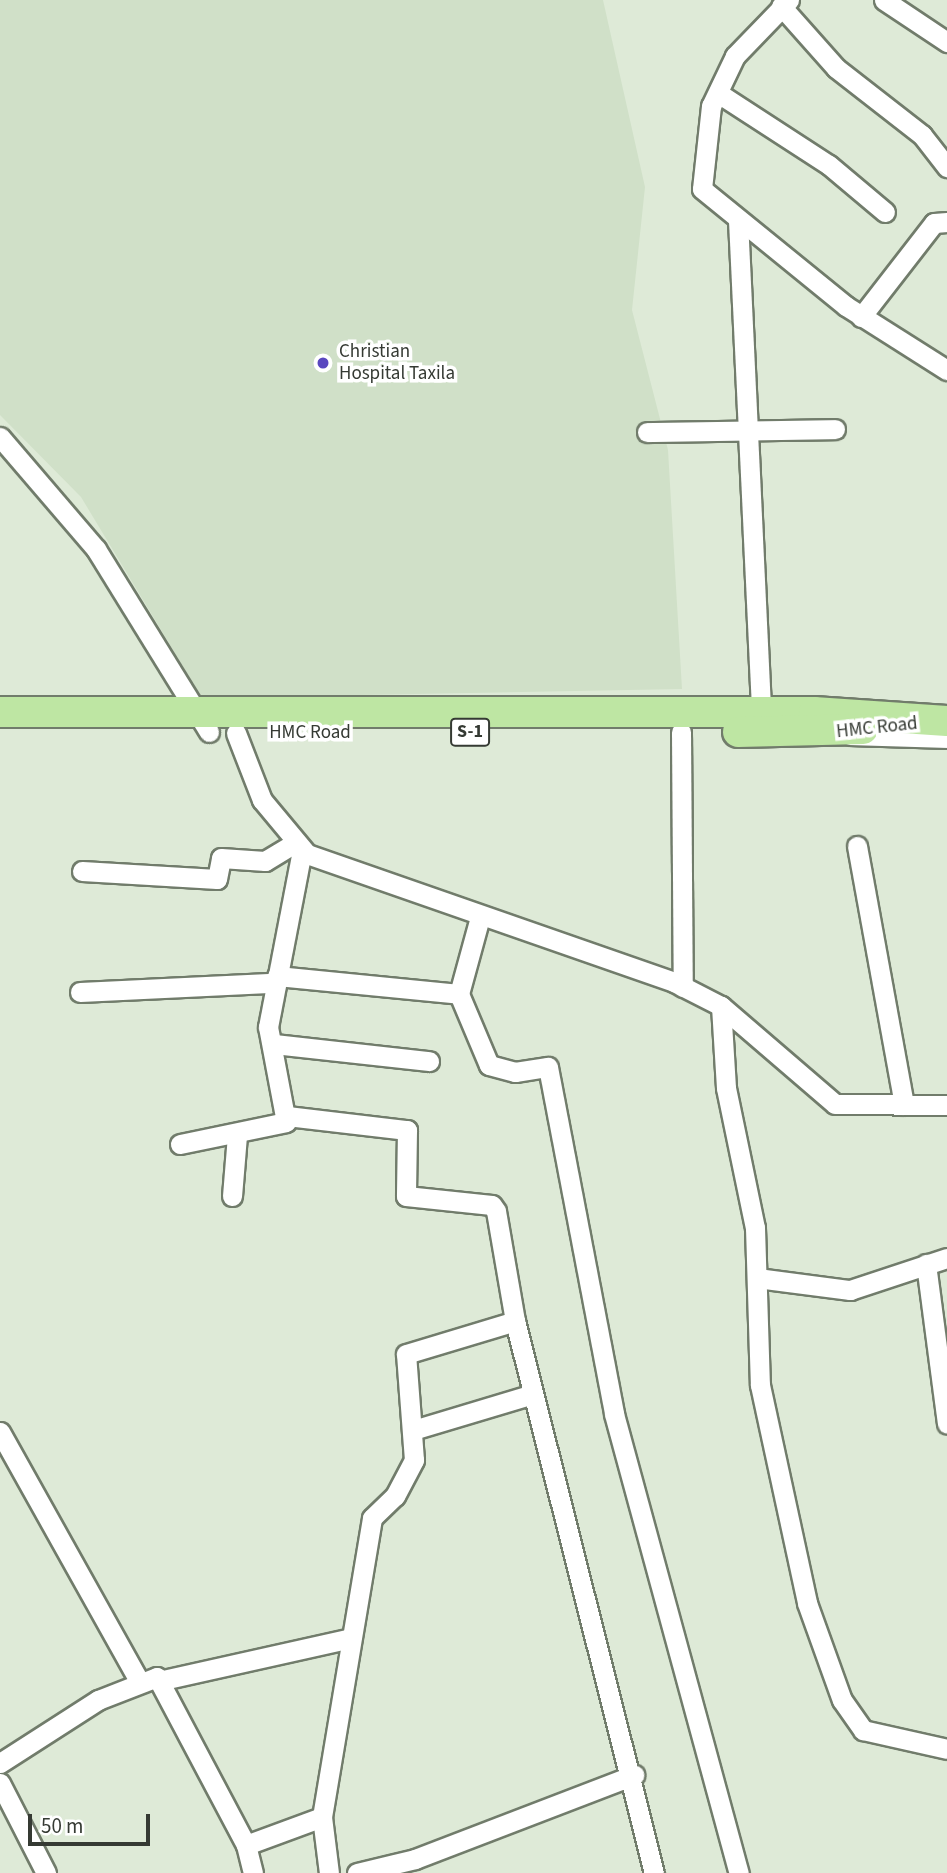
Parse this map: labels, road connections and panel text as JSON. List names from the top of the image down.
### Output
{
  "streets": {
    "main road": ["HMC Road", "S-1"]
  },
  "places": ["Christian Hospital Taxila"],
  "scale_bar": "50 m"
}
